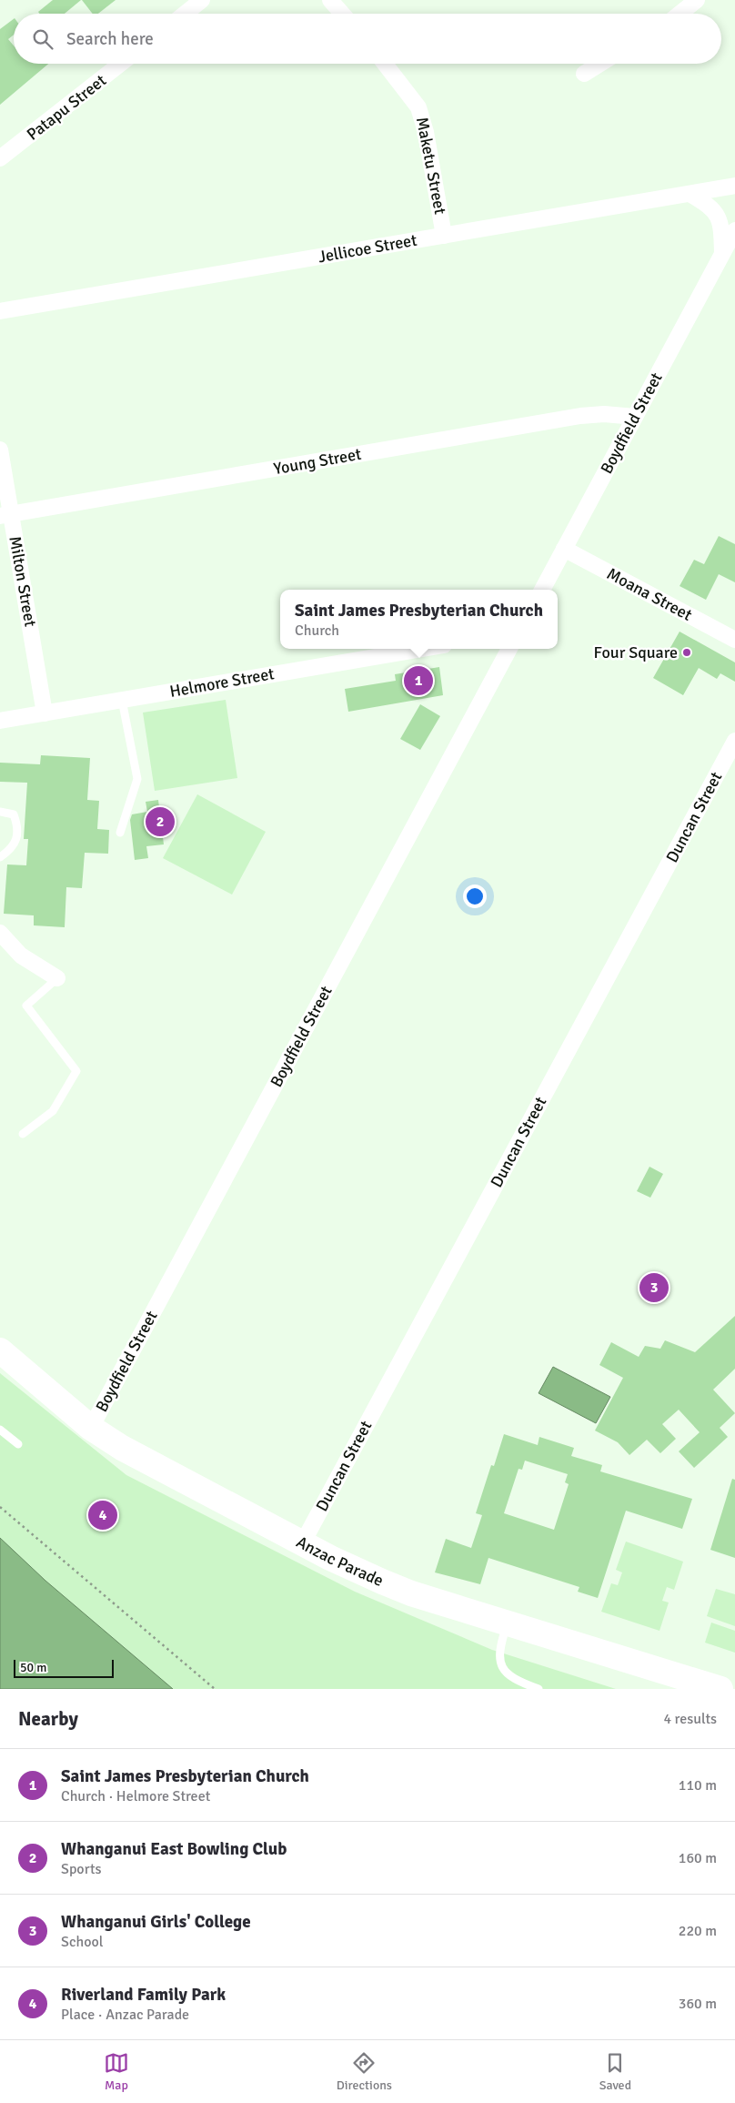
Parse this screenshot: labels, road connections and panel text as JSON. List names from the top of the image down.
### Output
{
  "streets": {
    "main road": ["Anzac Parade"],
    "street": [
      "Patapu Street",
      "Maketu Street",
      "Jellicoe Street",
      "Boydfield Street",
      "Young Street",
      "Milton Street",
      "Moana Street",
      "Helmore Street",
      "Duncan Street"
    ]
  },
  "crossings": [
    ["Maketu Street", "Jellicoe Street"],
    ["Jellicoe Street", "Boydfield Street"],
    ["Boydfield Street", "Young Street"],
    ["Boydfield Street", "Moana Street"],
    ["Boydfield Street", "Anzac Parade"],
    ["Young Street", "Milton Street"],
    ["Milton Street", "Helmore Street"],
    ["Duncan Street", "Anzac Parade"]
  ],
  "places": ["Four Square"],
  "scale_bar": "50 m",
  "page": {
    "search": "Search here",
    "popup": ["Saint James Presbyterian Church", "Church"],
    "pins": [
      "1",
      "2",
      "3",
      "4"
    ],
    "scale": "50 m",
    "heading": ["Nearby", "4 results"],
    "list": [
      {
        "mark": "1",
        "name": "Saint James Presbyterian Church",
        "note": "Church · Helmore Street",
        "value": "110 m"
      },
      {
        "mark": "2",
        "name": "Whanganui East Bowling Club",
        "note": "Sports",
        "value": "160 m"
      },
      {
        "mark": "3",
        "name": "Whanganui Girls' College",
        "note": "School",
        "value": "220 m"
      },
      {
        "mark": "4",
        "name": "Riverland Family Park",
        "note": "Place · Anzac Parade",
        "value": "360 m"
      }
    ],
    "nav": ["Map", "Directions", "Saved"]
  }
}
